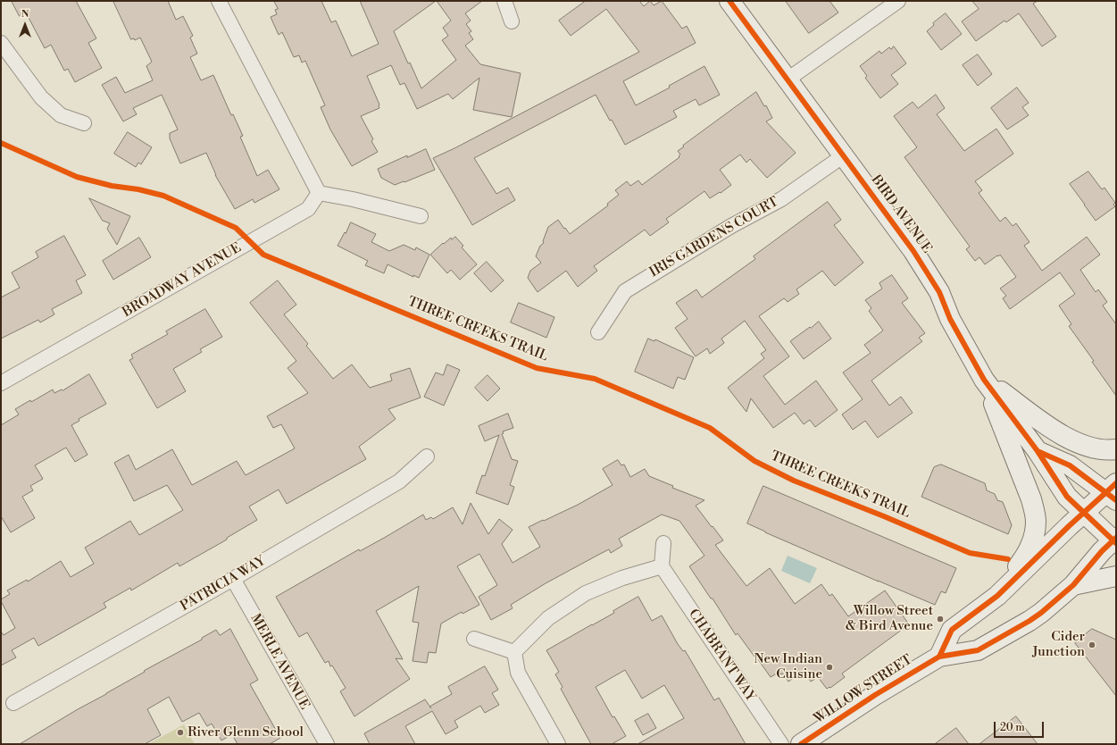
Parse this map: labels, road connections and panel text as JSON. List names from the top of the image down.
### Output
{
  "streets": {
    "main road": ["BIRD AVENUE", "WILLOW STREET"],
    "street": [
      "IRIS GARDENS COURT",
      "BROADWAY AVENUE",
      "PATRICIA WAY",
      "CHABRANT WAY",
      "MERLE AVENUE"
    ],
    "cycle path": ["THREE CREEKS TRAIL"]
  },
  "crossings": [
    ["BIRD AVENUE", "IRIS GARDENS COURT"],
    ["BIRD AVENUE", "WILLOW STREET"],
    ["PATRICIA WAY", "MERLE AVENUE"]
  ],
  "places": [
    "Willow Street & Bird Avenue",
    "Cider Junction",
    "New Indian Cuisine",
    "River Glenn School"
  ],
  "scale_bar": "20 m",
  "north": "top"
}
